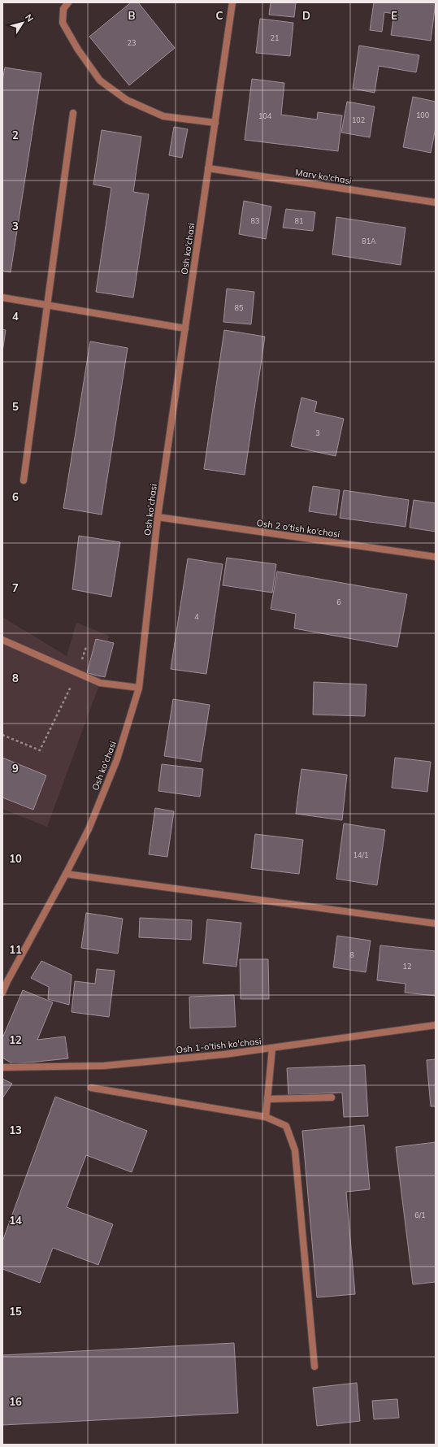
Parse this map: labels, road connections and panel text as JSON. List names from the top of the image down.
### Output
{
  "streets": {
    "street": [
      "Marv ko'chasi",
      "Osh ko'chasi",
      "Osh 2 o'tish ko'chasi",
      "Osh 1-o'tish ko'chasi"
    ]
  },
  "crossings": [
    ["Marv ko'chasi", "Osh ko'chasi"],
    ["Osh ko'chasi", "Osh 2 o'tish ko'chasi"]
  ],
  "house_numbers": [
    "21",
    "23",
    "100",
    "104",
    "102",
    "83",
    "81",
    "81А",
    "85",
    "3",
    "6",
    "4",
    "14/1",
    "8",
    "12",
    "6/1"
  ],
  "north": "top right",
  "grid": {
    "columns": [
      "B",
      "C",
      "D",
      "E"
    ],
    "rows": [
      "2",
      "3",
      "4",
      "5",
      "6",
      "7",
      "8",
      "9",
      "10",
      "11",
      "12",
      "13",
      "14",
      "15",
      "16"
    ]
  }
}
